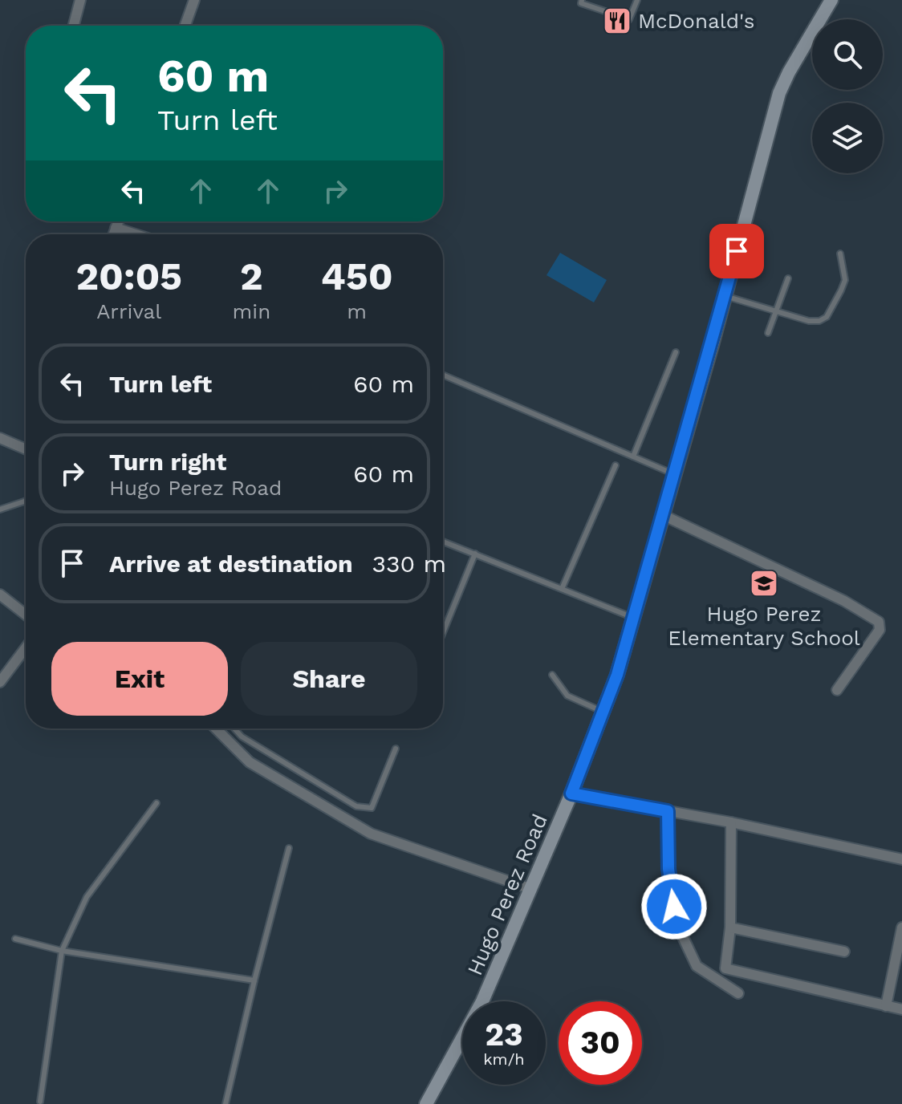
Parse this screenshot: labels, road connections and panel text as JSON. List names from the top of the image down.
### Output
{
  "streets": {
    "street": ["Hugo Perez Road"]
  },
  "places": {
    "restaurant": ["McDonald's"],
    "school or university": ["Hugo Perez Elementary School"]
  },
  "page": {
    "turn": ["60 m", "Turn left"],
    "eta": [
      "20:05",
      "Arrival",
      "2",
      "min",
      "450",
      "m"
    ],
    "list": [
      {
        "name": "Turn left",
        "value": "60 m"
      },
      {
        "name": "Turn right",
        "note": "Hugo Perez Road",
        "value": "60 m"
      },
      {
        "name": "Arrive at destination",
        "value": "330 m"
      }
    ],
    "buttons": ["Exit", "Share"],
    "speed": "23 km/h",
    "limit": "30"
  }
}
